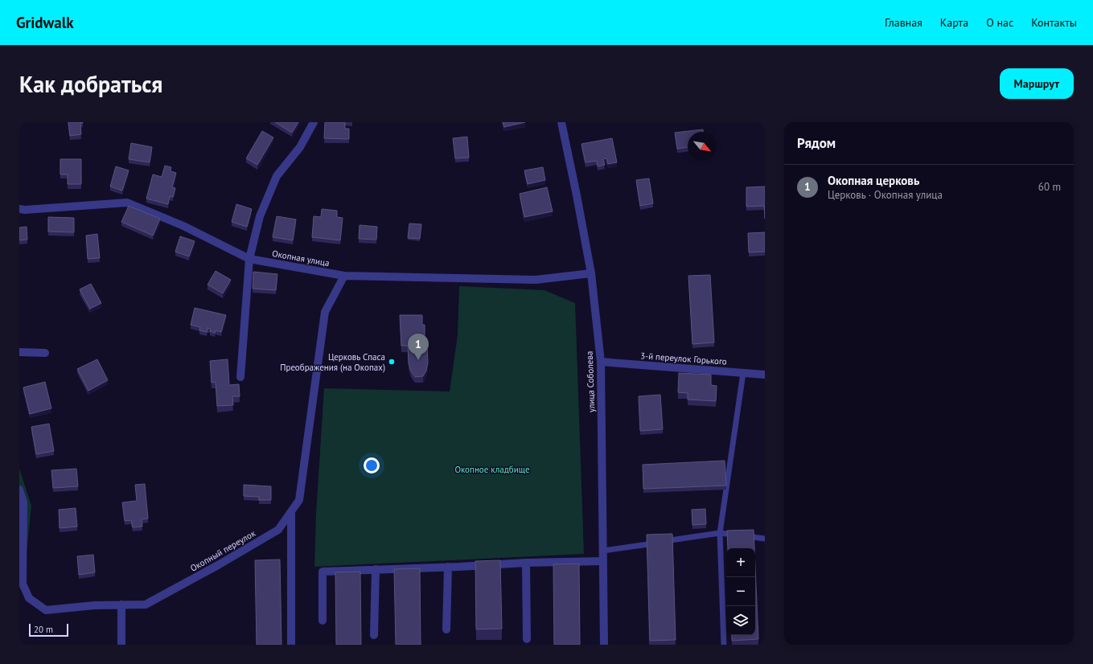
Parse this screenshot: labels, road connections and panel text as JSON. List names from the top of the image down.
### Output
{
  "streets": {
    "street": [
      "Окопная улица",
      "3-й переулок Горького",
      "улица Соболева",
      "Окопный переулок"
    ]
  },
  "crossings": [
    ["Окопная улица", "улица Соболева"],
    ["Окопная улица", "Окопный переулок"],
    ["3-й переулок Горького", "улица Соболева"]
  ],
  "parks": ["Окопное кладбище"],
  "places": ["Церковь Спаса Преображения (на Окопах)"],
  "scale_bar": "20 m",
  "north": "bottom right",
  "page": {
    "header": "Gridwalk",
    "nav": [
      "Главная",
      "Карта",
      "О нас",
      "Контакты"
    ],
    "buttons": "Маршрут",
    "title": "Как добраться",
    "heading": "Рядом",
    "list": [
      {
        "mark": "1",
        "name": "Окопная церковь",
        "note": "Церковь · Окопная улица",
        "value": "60 m"
      }
    ],
    "pins": "1",
    "map_buttons": ["+", "−"],
    "scale": "20 m"
  }
}
